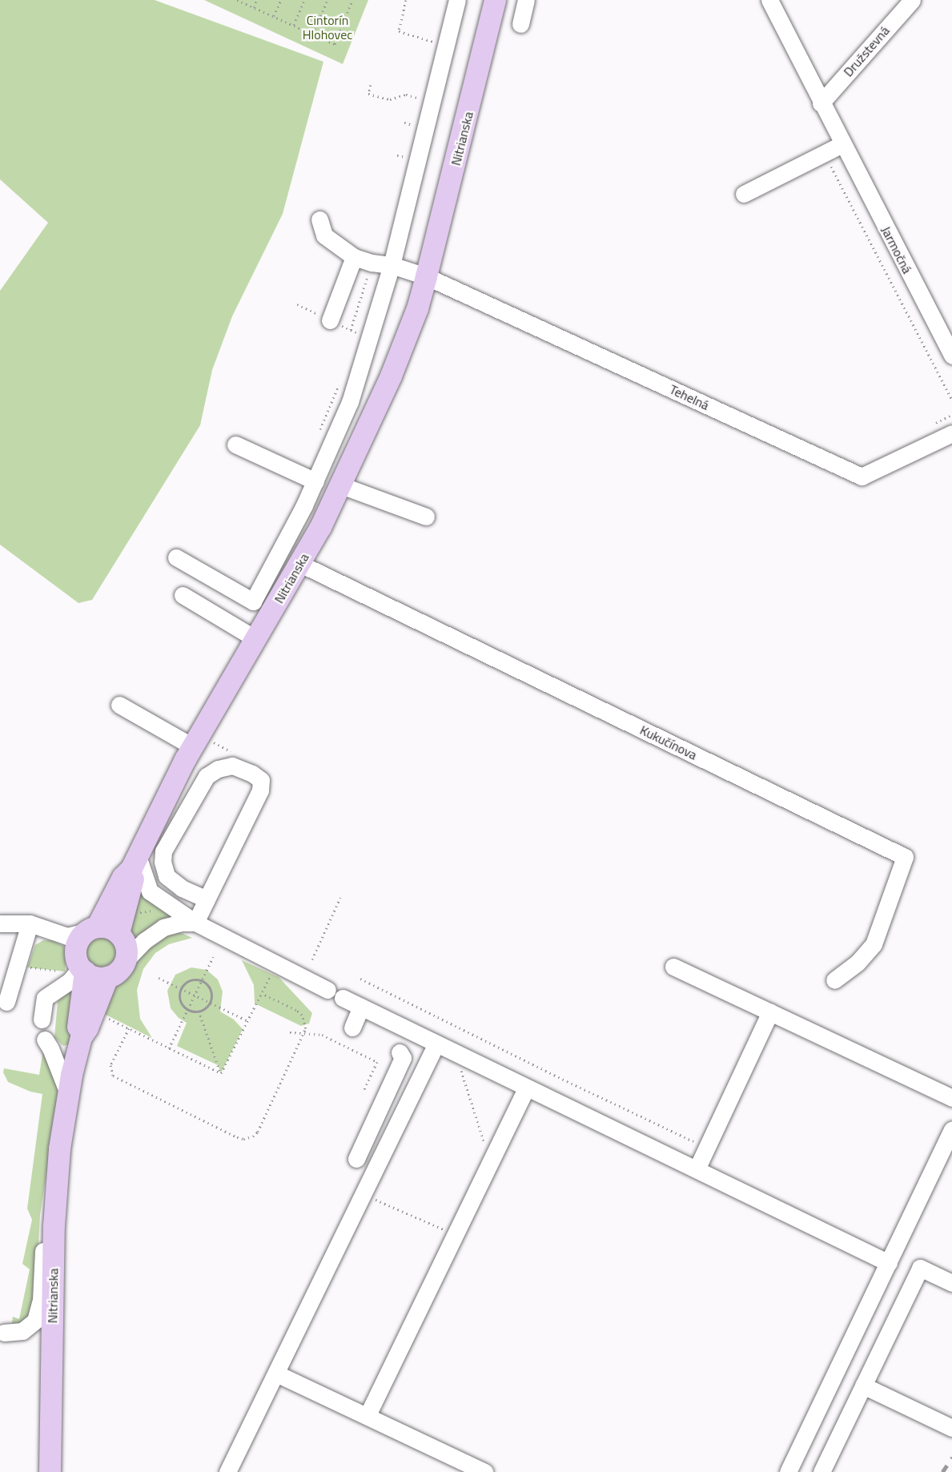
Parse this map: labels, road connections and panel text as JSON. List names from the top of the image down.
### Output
{
  "streets": {
    "main road": ["Nitrianska"],
    "street": [
      "Družstevná",
      "Jarmočná",
      "Tehelná",
      "Kukučínova"
    ]
  },
  "crossings": [
    ["Družstevná", "Jarmočná"],
    ["Nitrianska", "Tehelná"],
    ["Nitrianska", "Kukučínova"]
  ],
  "parks": ["Cintorín Hlohovec"]
}
